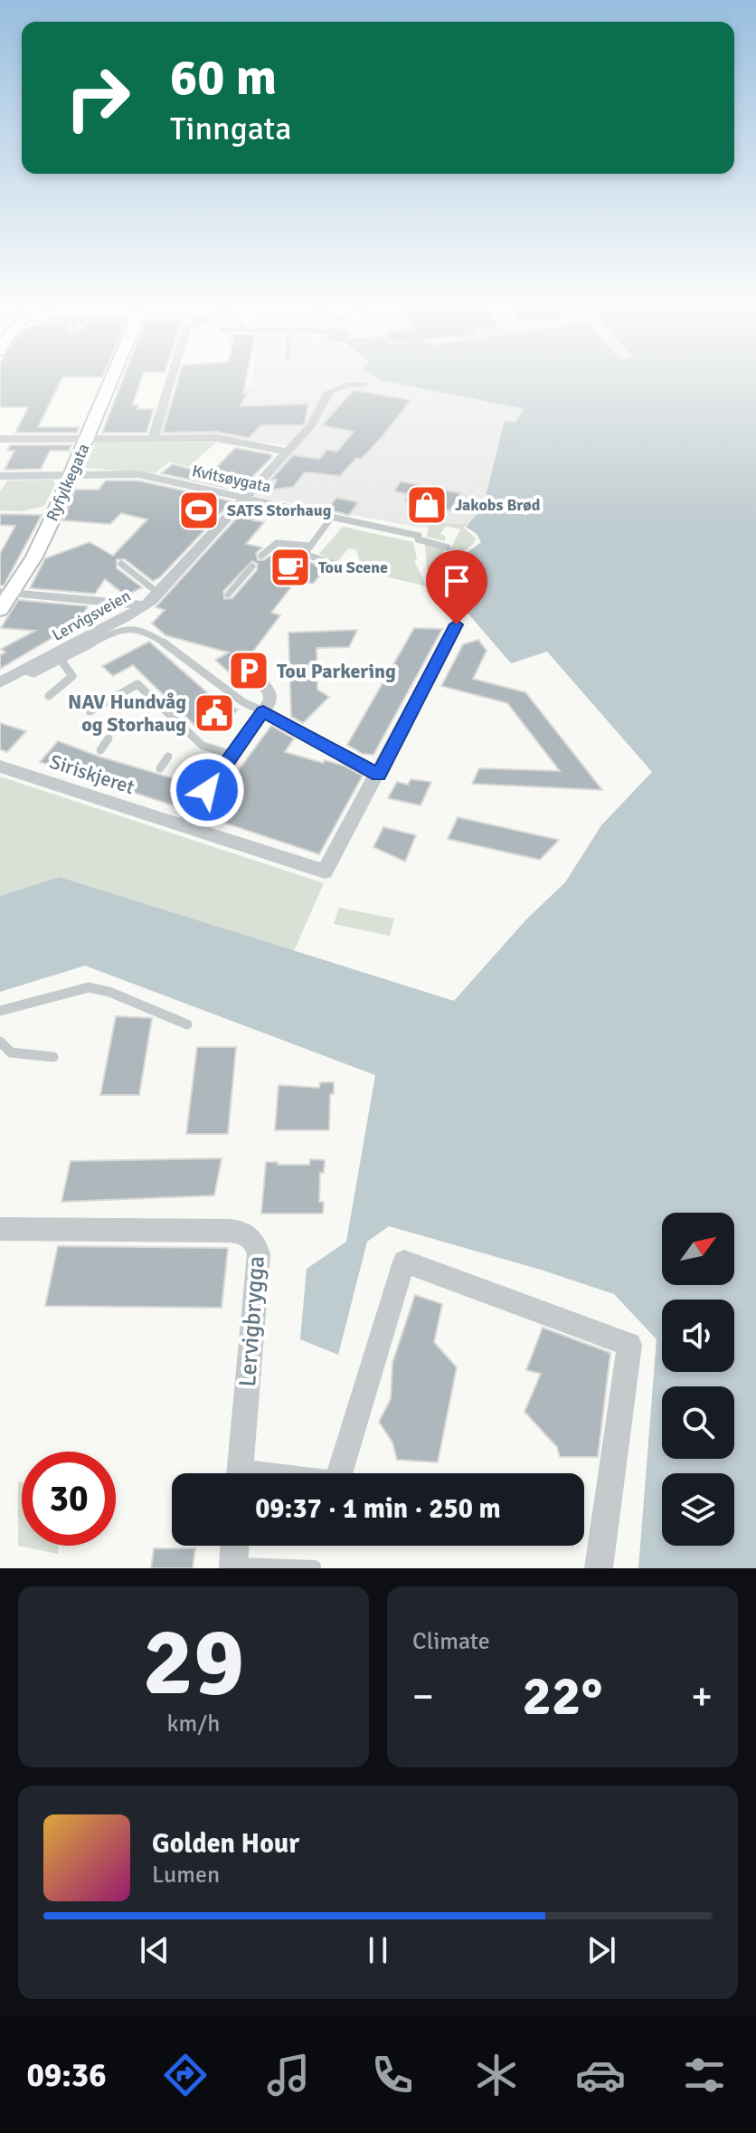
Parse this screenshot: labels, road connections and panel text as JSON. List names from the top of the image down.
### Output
{
  "streets": {
    "street": [
      "Kvitsøygata",
      "Ryfylkegata",
      "Lervigsveien",
      "Siriskjeret",
      "Lervigbrygga"
    ]
  },
  "crossings": [
    ["Kvitsøygata", "Ryfylkegata"],
    ["Kvitsøygata", "Lervigsveien"]
  ],
  "places": {
    "shop": ["Jakobs Brød"],
    "sports": ["SATS Storhaug"],
    "cafe": ["Tou Scene"],
    "parking": ["Tou Parkering"],
    "public building": ["NAV Hundvåg og Storhaug"]
  },
  "north": "top right",
  "page": {
    "turn": ["60 m", "Tinngata"],
    "limit": "30",
    "trip": "09:37 · 1 min · 250 m",
    "tile": [
      ["29", "km/h"],
      "Climate"
    ],
    "heat": ["−", "22°", "+"],
    "song": ["Golden Hour", "Lumen"],
    "tabs": "09:36"
  }
}
